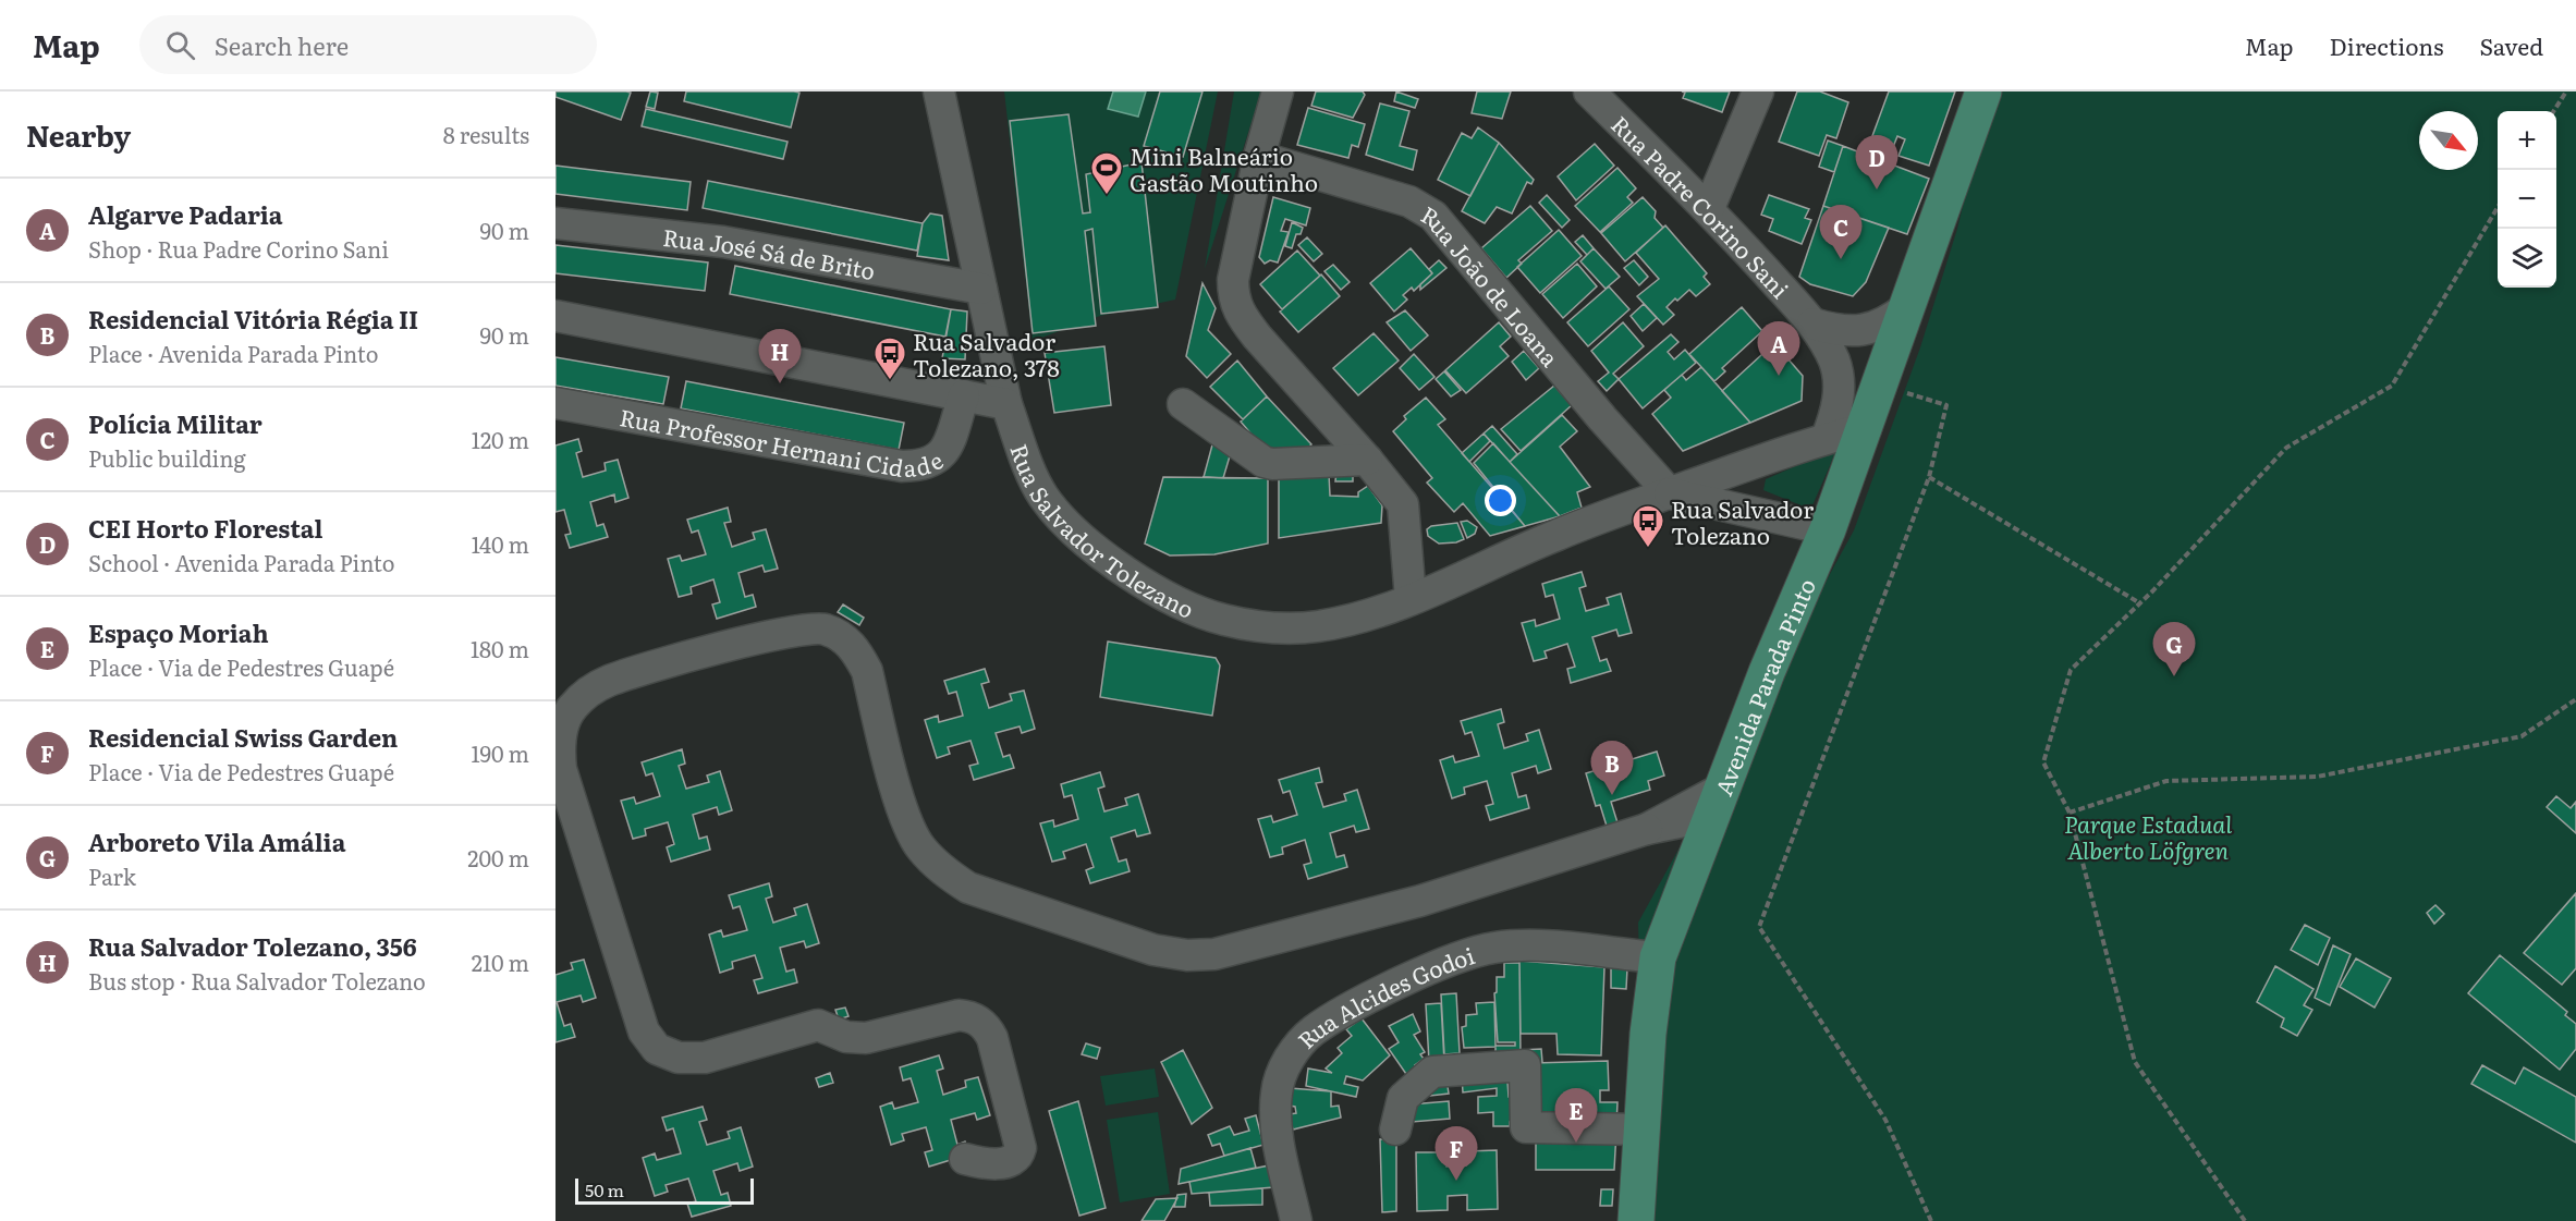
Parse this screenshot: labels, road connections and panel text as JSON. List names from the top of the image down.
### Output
{
  "streets": {
    "main road": ["Avenida Parada Pinto"],
    "street": [
      "Rua Padre Corino Sani",
      "Rua José Sá de Brito",
      "Rua João de Loana",
      "Rua Professor Hernani Cidade",
      "Rua Salvador Tolezano",
      "Rua Alcides Godoi"
    ]
  },
  "crossings": [
    ["Rua Padre Corino Sani", "Rua Salvador Tolezano"],
    ["Rua José Sá de Brito", "Rua Salvador Tolezano"],
    ["Rua João de Loana", "Rua Salvador Tolezano"],
    ["Rua Salvador Tolezano", "Avenida Parada Pinto"],
    ["Avenida Parada Pinto", "Rua Alcides Godoi"]
  ],
  "parks": ["Parque Estadual Alberto Löfgren"],
  "places": {
    "sports": ["Mini Balneário Gastão Moutinho"],
    "bus stop": ["Rua Salvador Tolezano, 378", "Rua Salvador Tolezano"]
  },
  "scale_bar": "50 m",
  "north": "bottom right",
  "page": {
    "header": "Map",
    "search": "Search here",
    "nav": ["Map", "Directions", "Saved"],
    "heading": ["Nearby", "8 results"],
    "map_buttons": ["+", "−"],
    "pins": [
      "D",
      "C",
      "A",
      "H",
      "G",
      "B",
      "E",
      "F"
    ],
    "list": [
      {
        "mark": "A",
        "name": "Algarve Padaria",
        "note": "Shop · Rua Padre Corino Sani",
        "value": "90 m"
      },
      {
        "mark": "B",
        "name": "Residencial Vitória Régia II",
        "note": "Place · Avenida Parada Pinto",
        "value": "90 m"
      },
      {
        "mark": "C",
        "name": "Polícia Militar",
        "note": "Public building",
        "value": "120 m"
      },
      {
        "mark": "D",
        "name": "CEI Horto Florestal",
        "note": "School · Avenida Parada Pinto",
        "value": "140 m"
      },
      {
        "mark": "E",
        "name": "Espaço Moriah",
        "note": "Place · Via de Pedestres Guapé",
        "value": "180 m"
      },
      {
        "mark": "F",
        "name": "Residencial Swiss Garden",
        "note": "Place · Via de Pedestres Guapé",
        "value": "190 m"
      },
      {
        "mark": "G",
        "name": "Arboreto Vila Amália",
        "note": "Park",
        "value": "200 m"
      },
      {
        "mark": "H",
        "name": "Rua Salvador Tolezano, 356",
        "note": "Bus stop · Rua Salvador Tolezano",
        "value": "210 m"
      }
    ],
    "scale": "50 m"
  }
}
